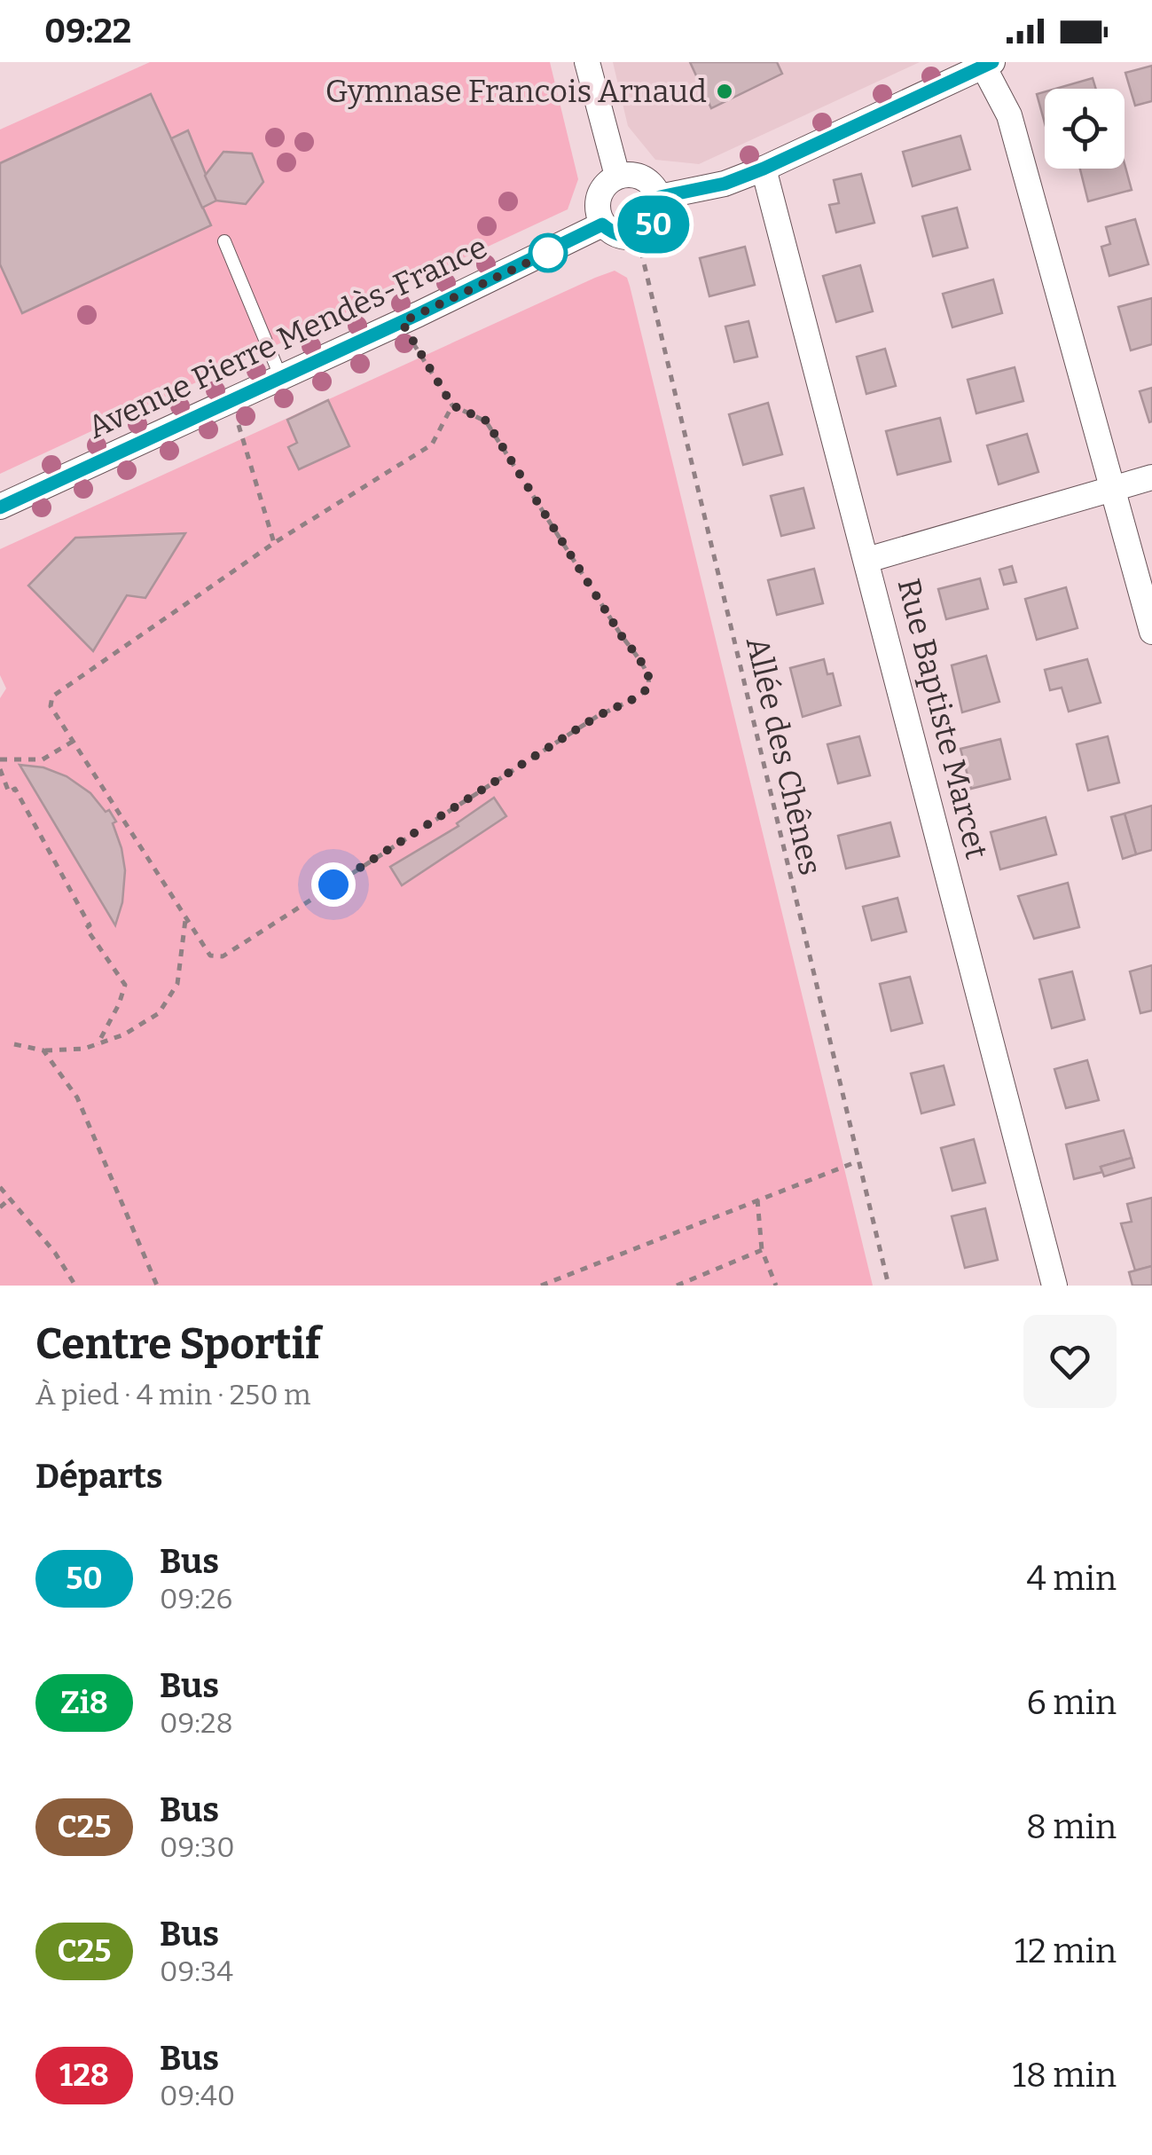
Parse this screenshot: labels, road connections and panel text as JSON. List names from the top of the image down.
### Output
{
  "streets": {
    "street": ["Avenue Pierre Mendès-France", "Rue Baptiste Marcet"],
    "path": ["Allée des Chênes"]
  },
  "crossings": [
    ["Avenue Pierre Mendès-France", "Allée des Chênes"]
  ],
  "places": ["Gymnase Francois Arnaud"],
  "lines": ["bus line 50"],
  "page": {
    "status": "09:22",
    "on_map": "50",
    "heading": [
      ["Centre Sportif", "À pied · 4 min · 250 m"],
      "Départs"
    ],
    "list": [
      {
        "mark": "50",
        "name": "Bus",
        "note": "09:26",
        "value": "4 min"
      },
      {
        "mark": "Zi8",
        "name": "Bus",
        "note": "09:28",
        "value": "6 min"
      },
      {
        "mark": "C25",
        "name": "Bus",
        "note": "09:30",
        "value": "8 min"
      },
      {
        "mark": "C25",
        "name": "Bus",
        "note": "09:34",
        "value": "12 min"
      },
      {
        "mark": "128",
        "name": "Bus",
        "note": "09:40",
        "value": "18 min"
      }
    ]
  }
}
